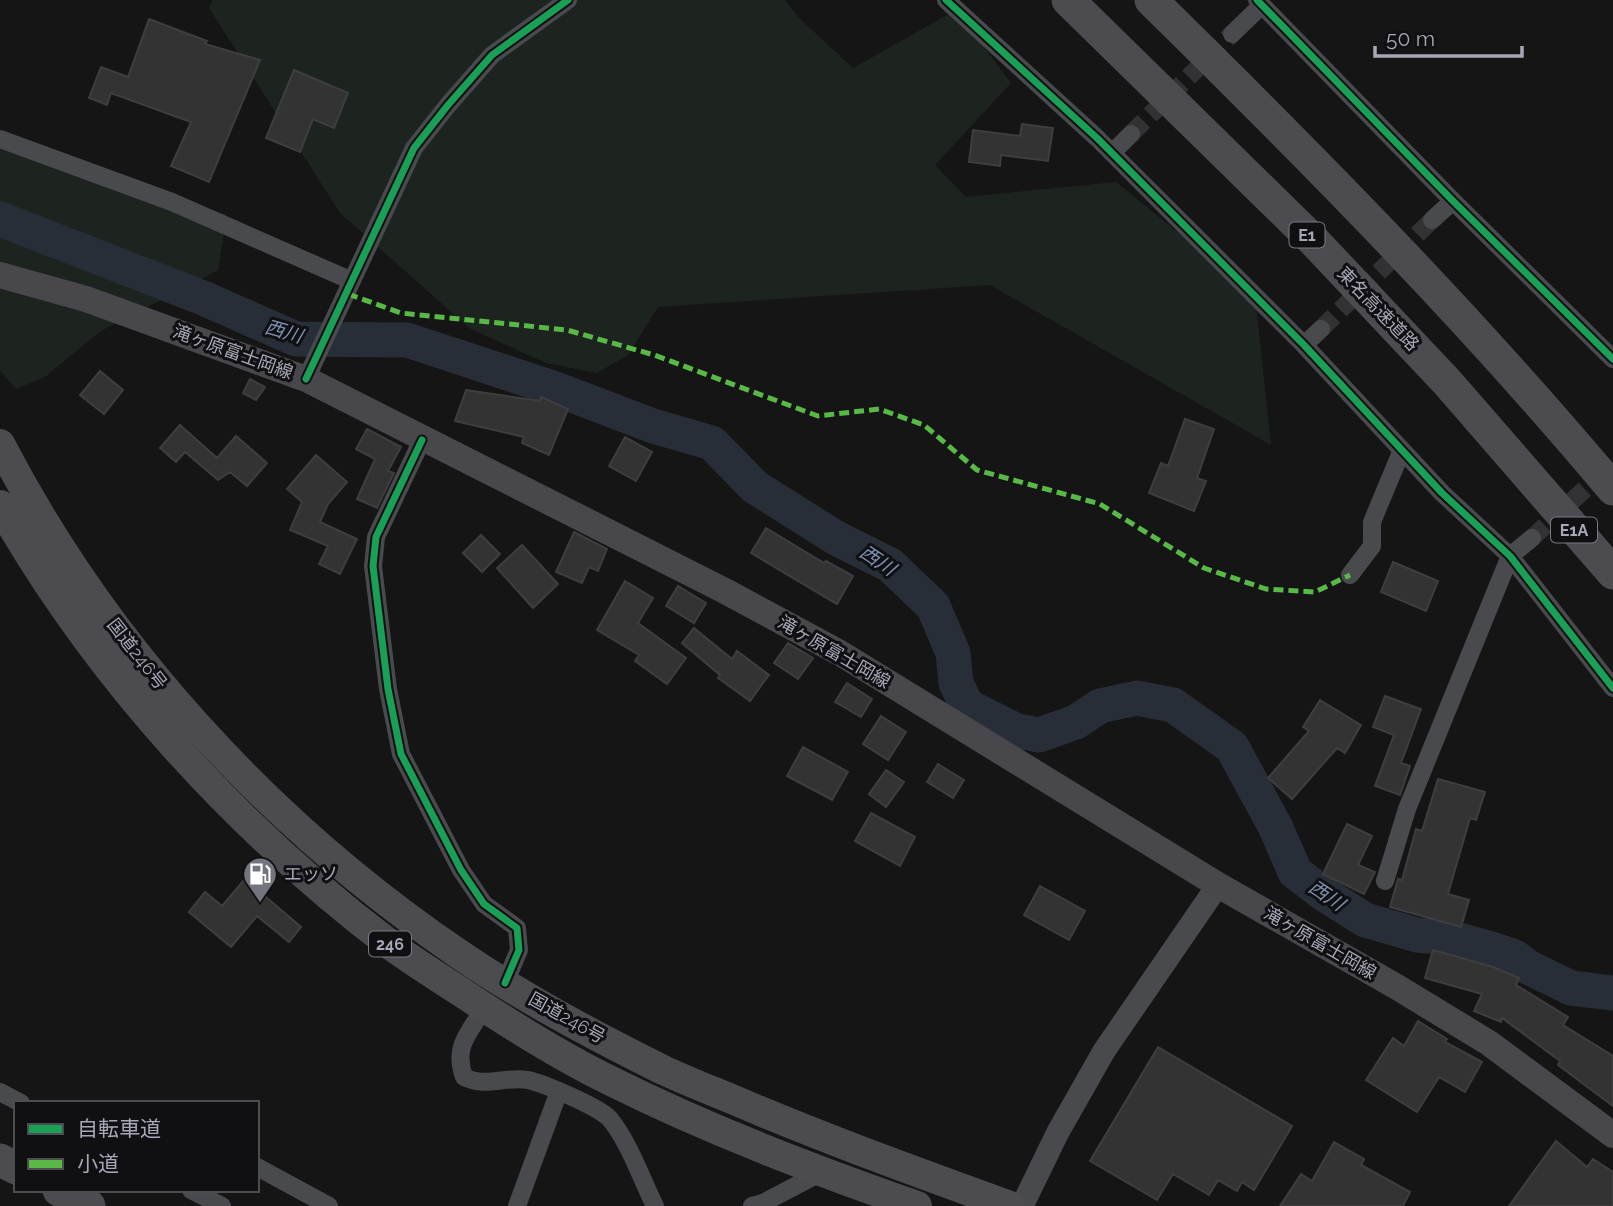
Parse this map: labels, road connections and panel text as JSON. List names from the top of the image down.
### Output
{
  "streets": {
    "highway": [
      "E1",
      "東名高速道路",
      "E1A",
      "国道246号",
      "246"
    ],
    "main road": ["滝ヶ原富士岡線"]
  },
  "crossings": [
    ["東名高速道路", "E1A"]
  ],
  "water": ["西川"],
  "places": {
    "fuel station": ["エッソ"]
  },
  "legend": ["自転車道", "小道"],
  "scale_bar": "50 m"
}
